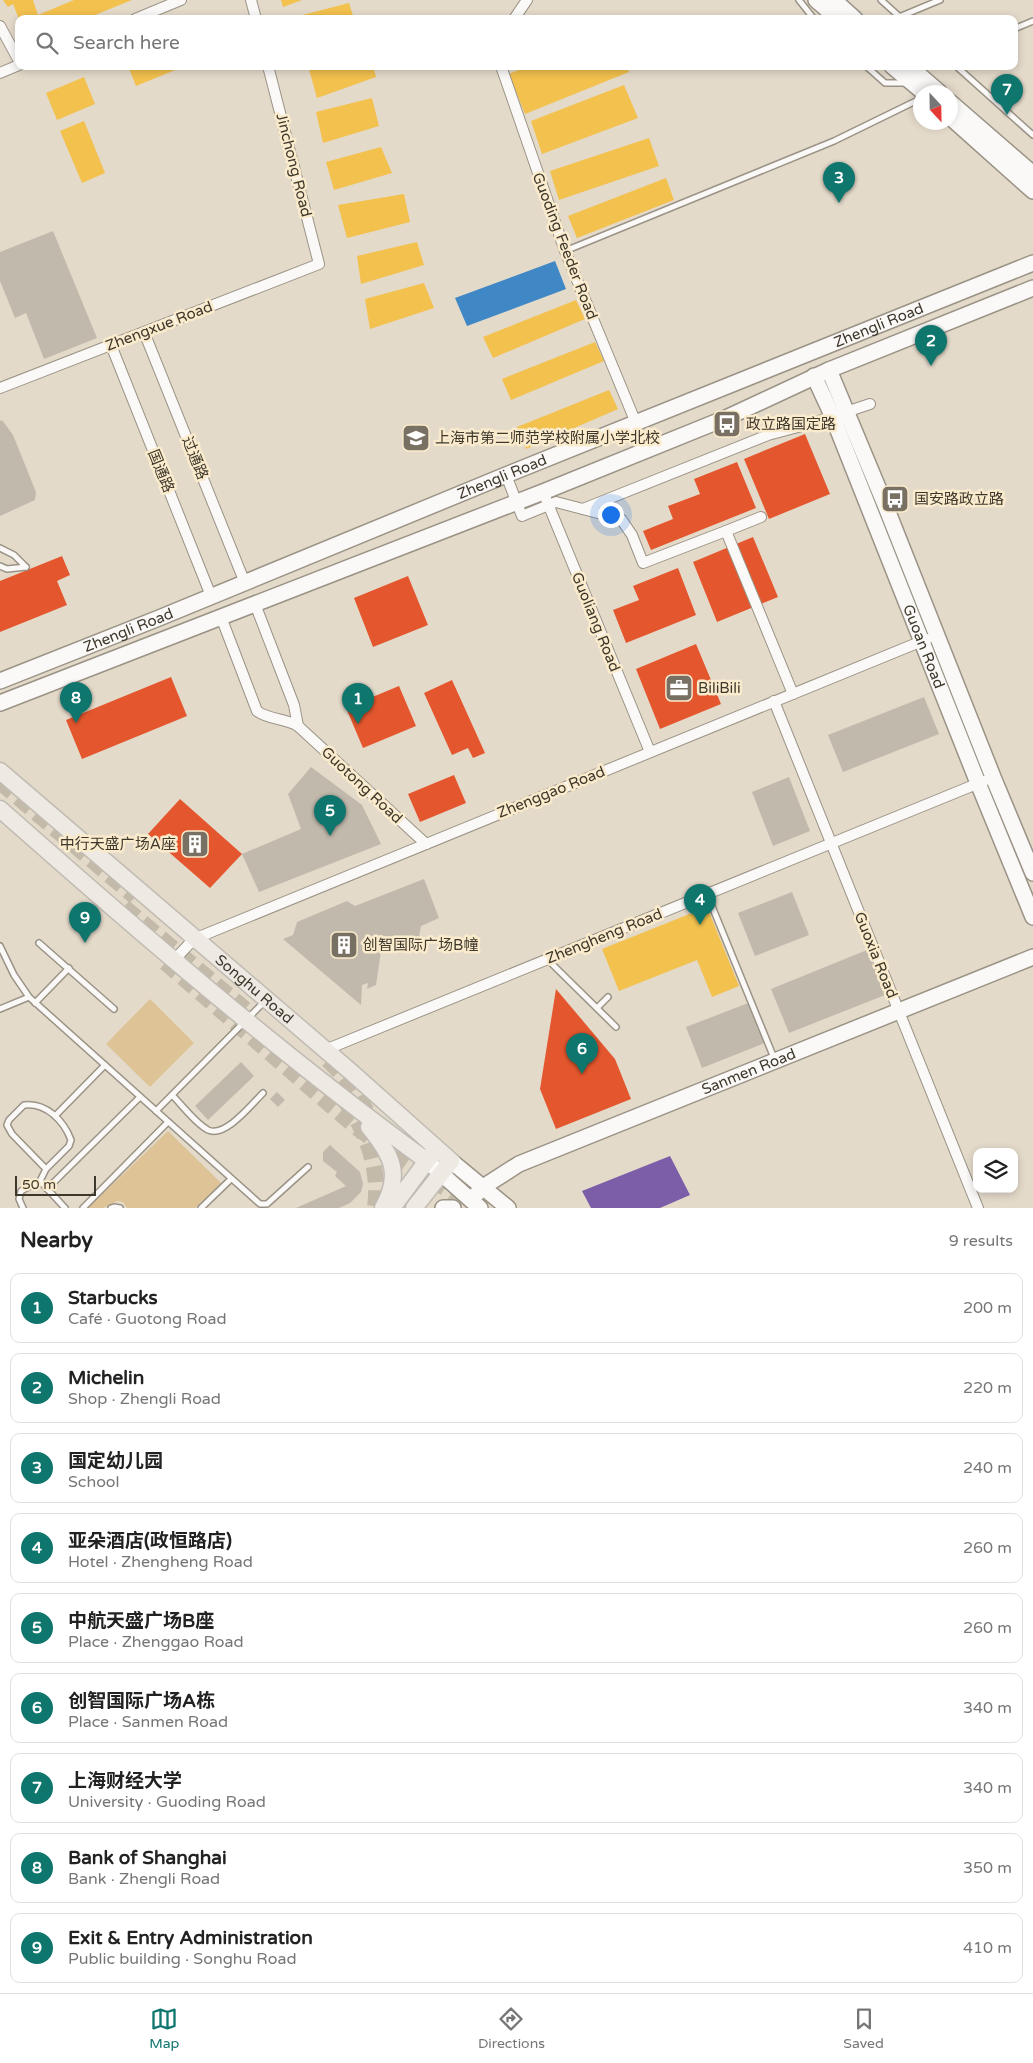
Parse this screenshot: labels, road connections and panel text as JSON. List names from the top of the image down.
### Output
{
  "streets": {
    "main road": [
      "Zhengli Road",
      "Guoan Road",
      "Songhu Road",
      "Sanmen Road"
    ],
    "street": [
      "Jinchong Road",
      "Guoding Feeder Road",
      "Zhengxue Road",
      "过通路",
      "国通路",
      "Guoliang Road",
      "Guotong Road",
      "Zhenggao Road",
      "Zhengheng Road",
      "Guoxia Road"
    ]
  },
  "crossings": [
    ["Jinchong Road", "Zhengxue Road"],
    ["Guoding Feeder Road", "Zhengli Road"],
    ["Zhengli Road", "过通路"],
    ["Zhengli Road", "国通路"],
    ["Zhengli Road", "Guoliang Road"],
    ["Zhengli Road", "Guoan Road"],
    ["Zhengli Road", "Guotong Road"],
    ["Zhengxue Road", "过通路"],
    ["Zhengxue Road", "国通路"],
    ["Guoliang Road", "Zhenggao Road"],
    ["Guoan Road", "Zhenggao Road"],
    ["Guoan Road", "Zhengheng Road"],
    ["Guotong Road", "Zhenggao Road"],
    ["Zhenggao Road", "Guoxia Road"],
    ["Zhenggao Road", "Songhu Road"],
    ["Zhengheng Road", "Guoxia Road"],
    ["Zhengheng Road", "Songhu Road"],
    ["Guoxia Road", "Sanmen Road"],
    ["Songhu Road", "Sanmen Road"]
  ],
  "places": {
    "bus stop": ["政立路国定路", "国安路政立路"],
    "school or university": ["上海市第二师范学校附属小学北校"],
    "office": ["BiliBili"],
    "building": ["中行天盛广场A座", "创智国际广场B幢"]
  },
  "scale_bar": "50 m",
  "north": "bottom",
  "page": {
    "search": "Search here",
    "pins": [
      "7",
      "3",
      "2",
      "8",
      "1",
      "5",
      "4",
      "9",
      "6"
    ],
    "scale": "50 m",
    "heading": ["Nearby", "9 results"],
    "list": [
      {
        "mark": "1",
        "name": "Starbucks",
        "note": "Café · Guotong Road",
        "value": "200 m"
      },
      {
        "mark": "2",
        "name": "Michelin",
        "note": "Shop · Zhengli Road",
        "value": "220 m"
      },
      {
        "mark": "3",
        "name": "国定幼儿园",
        "note": "School",
        "value": "240 m"
      },
      {
        "mark": "4",
        "name": "亚朵酒店(政恒路店)",
        "note": "Hotel · Zhengheng Road",
        "value": "260 m"
      },
      {
        "mark": "5",
        "name": "中航天盛广场B座",
        "note": "Place · Zhenggao Road",
        "value": "260 m"
      },
      {
        "mark": "6",
        "name": "创智国际广场A栋",
        "note": "Place · Sanmen Road",
        "value": "340 m"
      },
      {
        "mark": "7",
        "name": "上海财经大学",
        "note": "University · Guoding Road",
        "value": "340 m"
      },
      {
        "mark": "8",
        "name": "Bank of Shanghai",
        "note": "Bank · Zhengli Road",
        "value": "350 m"
      },
      {
        "mark": "9",
        "name": "Exit & Entry Administration",
        "note": "Public building · Songhu Road",
        "value": "410 m"
      }
    ],
    "nav": ["Map", "Directions", "Saved"]
  }
}
